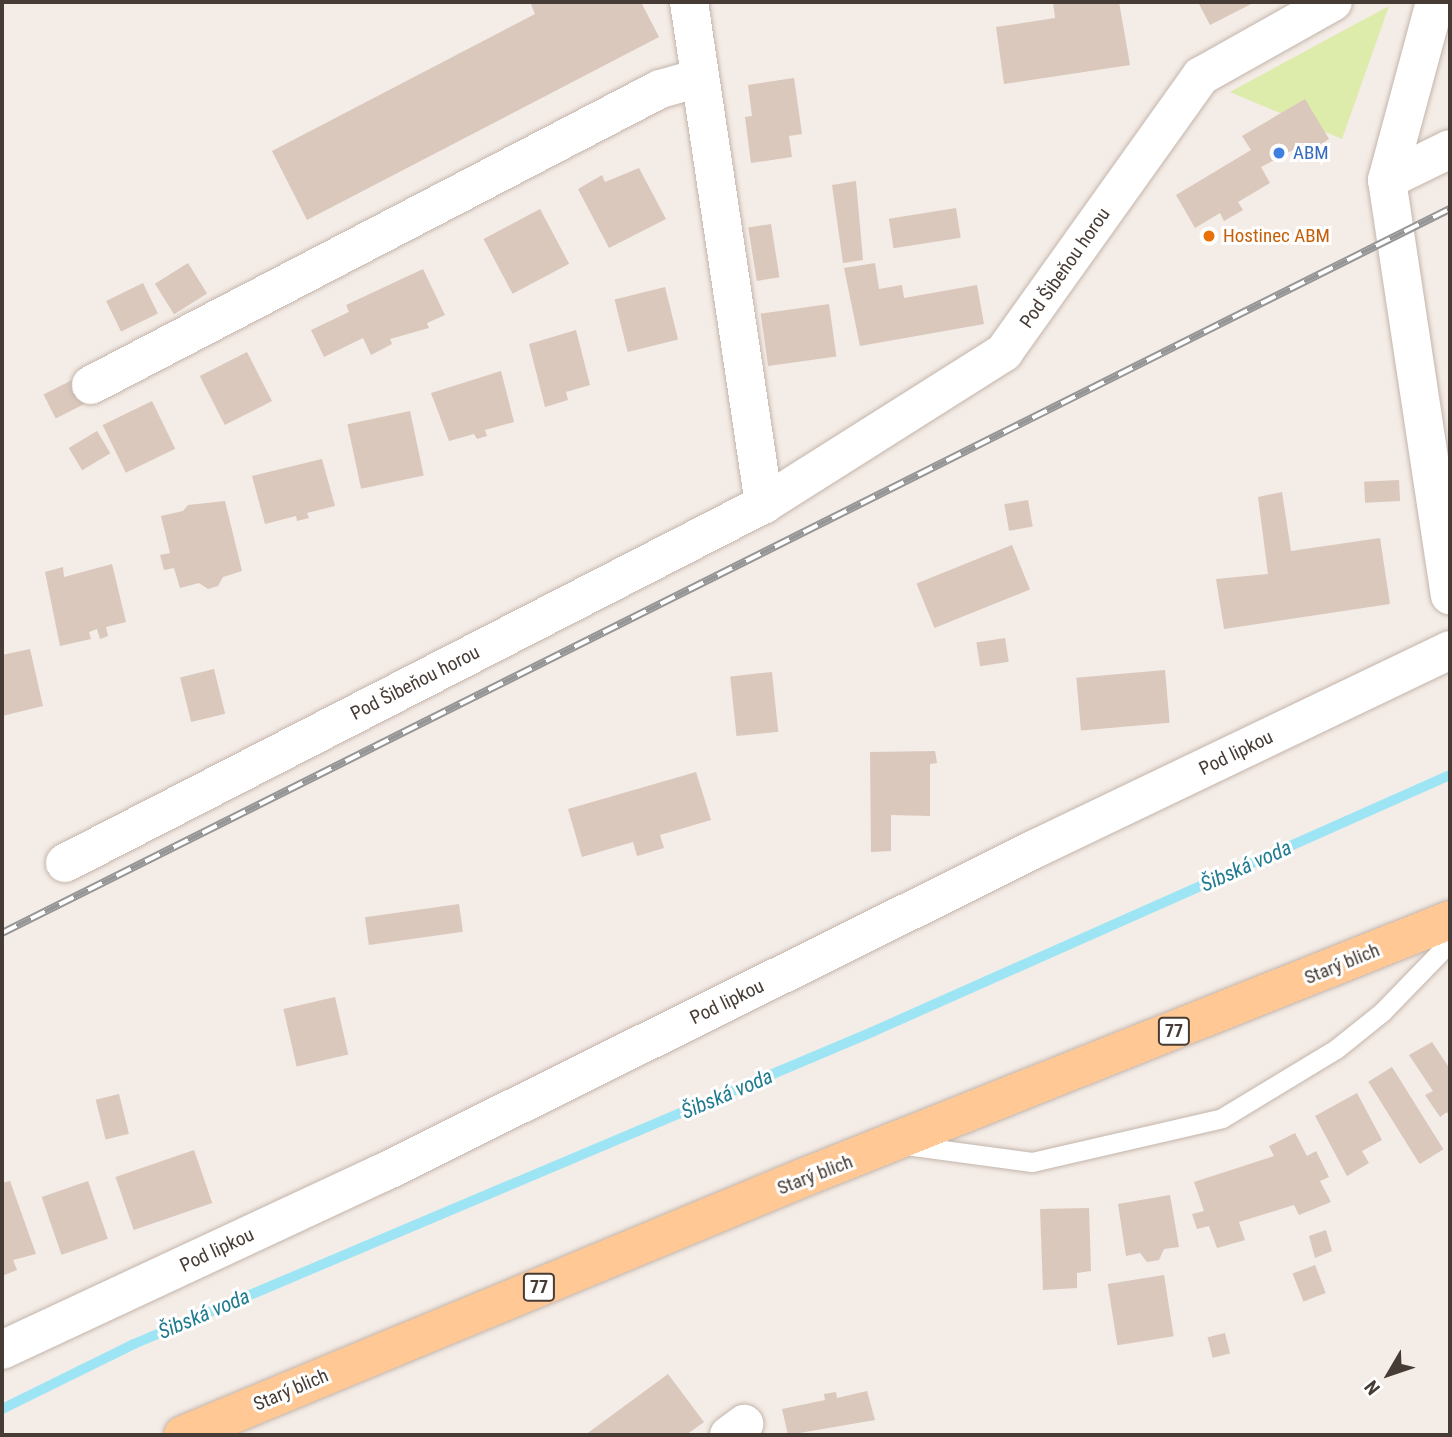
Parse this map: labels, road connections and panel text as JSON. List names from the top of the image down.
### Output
{
  "streets": {
    "main road": ["Starý blich", "77"],
    "street": ["Pod Šibeňou horou", "Pod lipkou"]
  },
  "water": ["Šibská voda"],
  "places": ["ABM", "Hostinec ABM"],
  "north": "bottom left"
}
